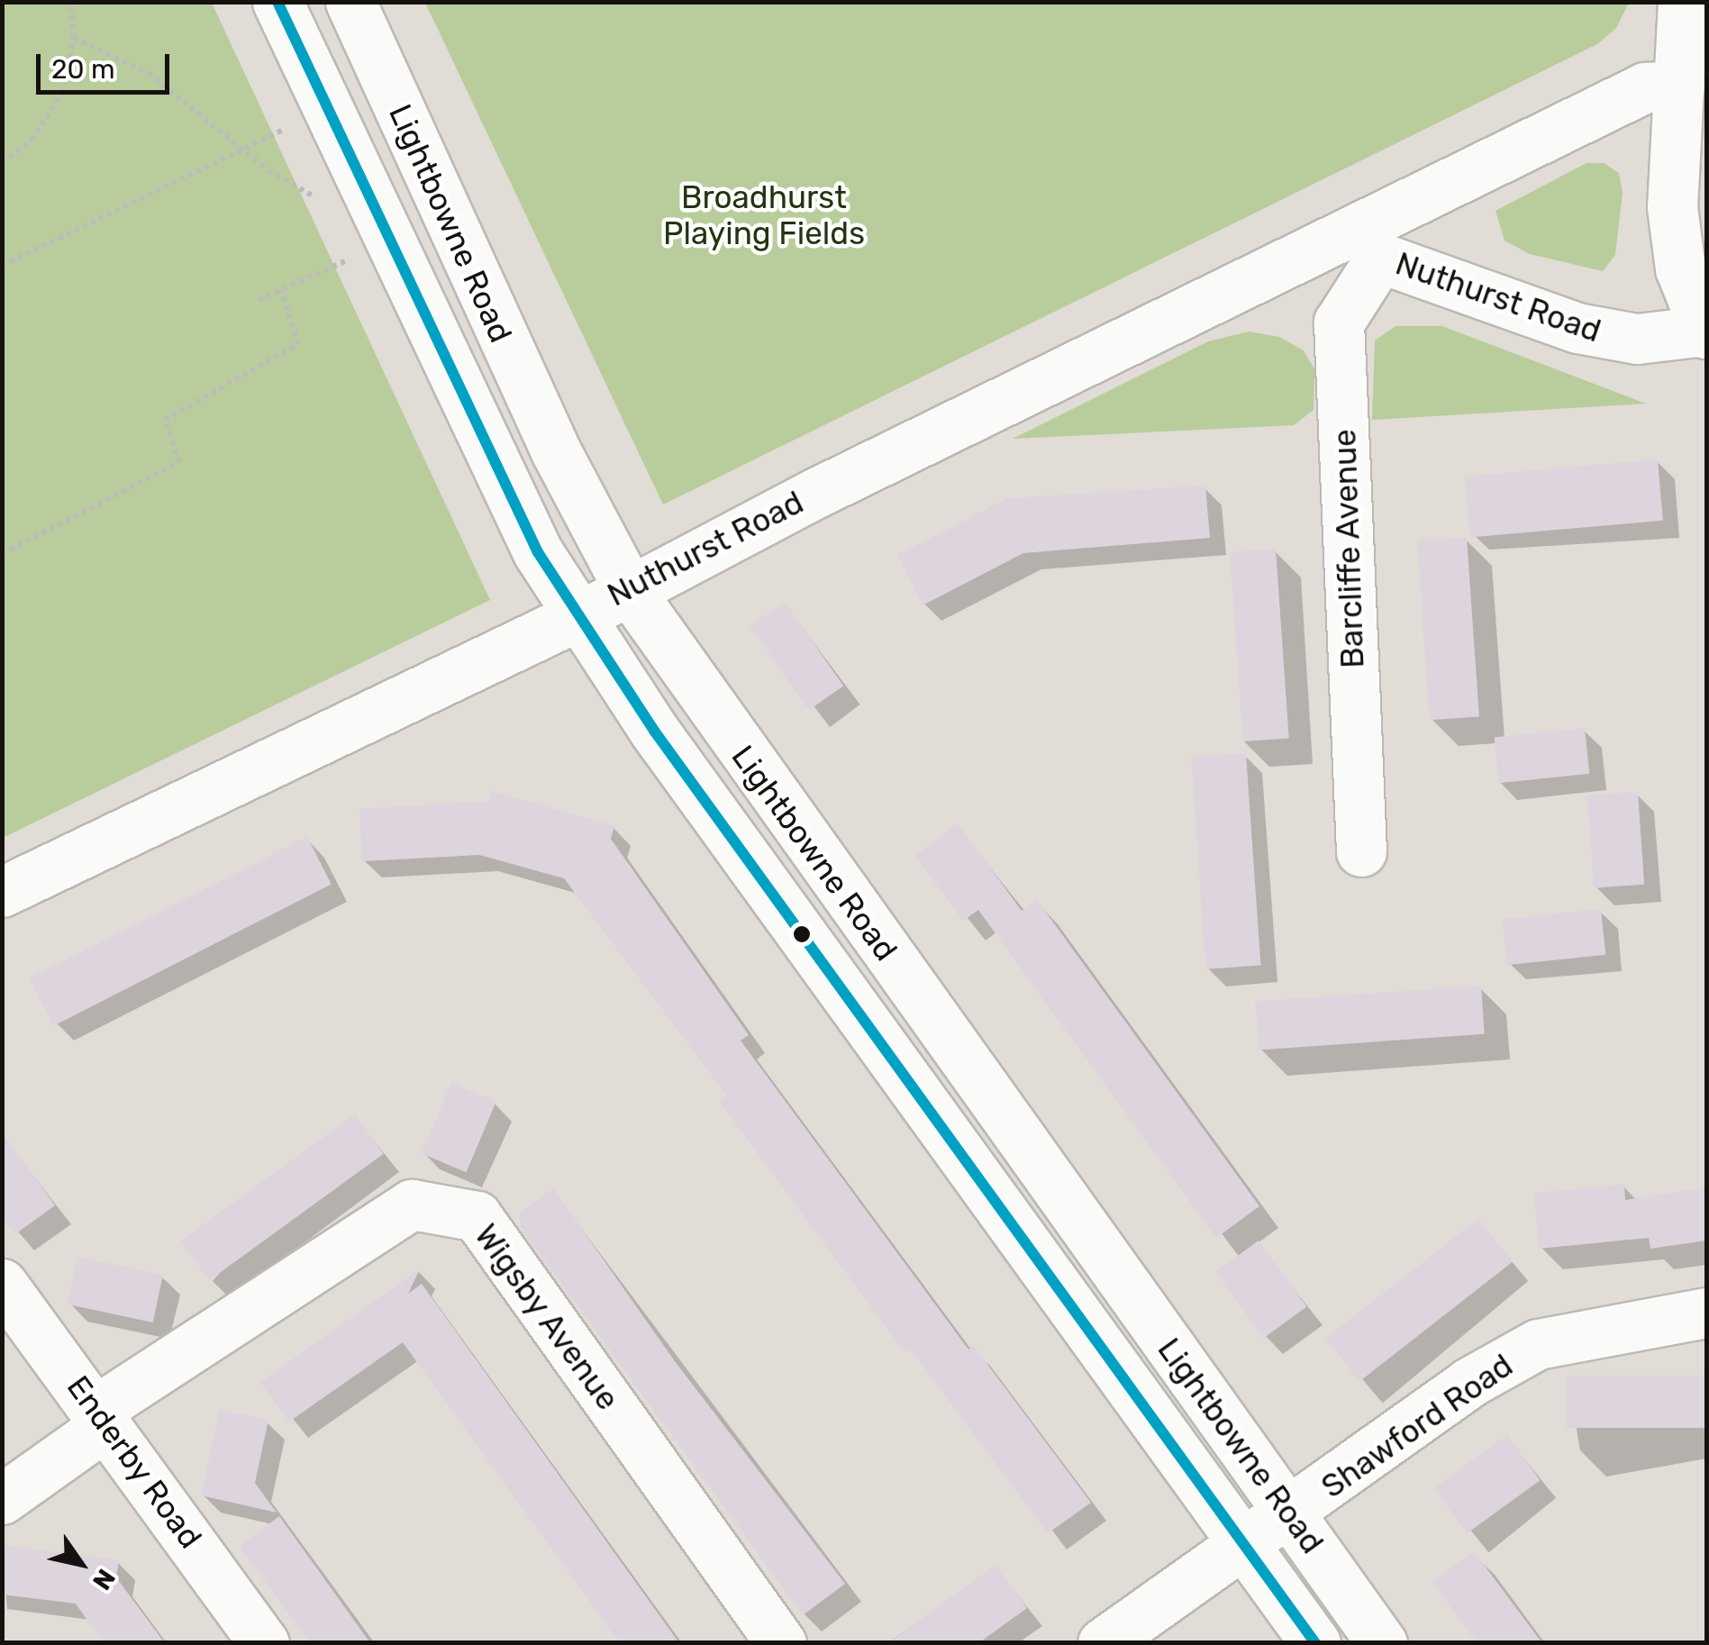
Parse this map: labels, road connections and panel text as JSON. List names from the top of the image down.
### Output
{
  "streets": {
    "street": [
      "Lightbowne Road",
      "Nuthurst Road",
      "Barcliffe Avenue",
      "Wigsby Avenue",
      "Shawford Road",
      "Enderby Road"
    ]
  },
  "crossings": [
    ["Lightbowne Road", "Nuthurst Road"],
    ["Lightbowne Road", "Shawford Road"],
    ["Nuthurst Road", "Barcliffe Avenue"],
    ["Wigsby Avenue", "Enderby Road"]
  ],
  "parks": ["Broadhurst Playing Fields"],
  "scale_bar": "20 m",
  "north": "bottom right"
}
